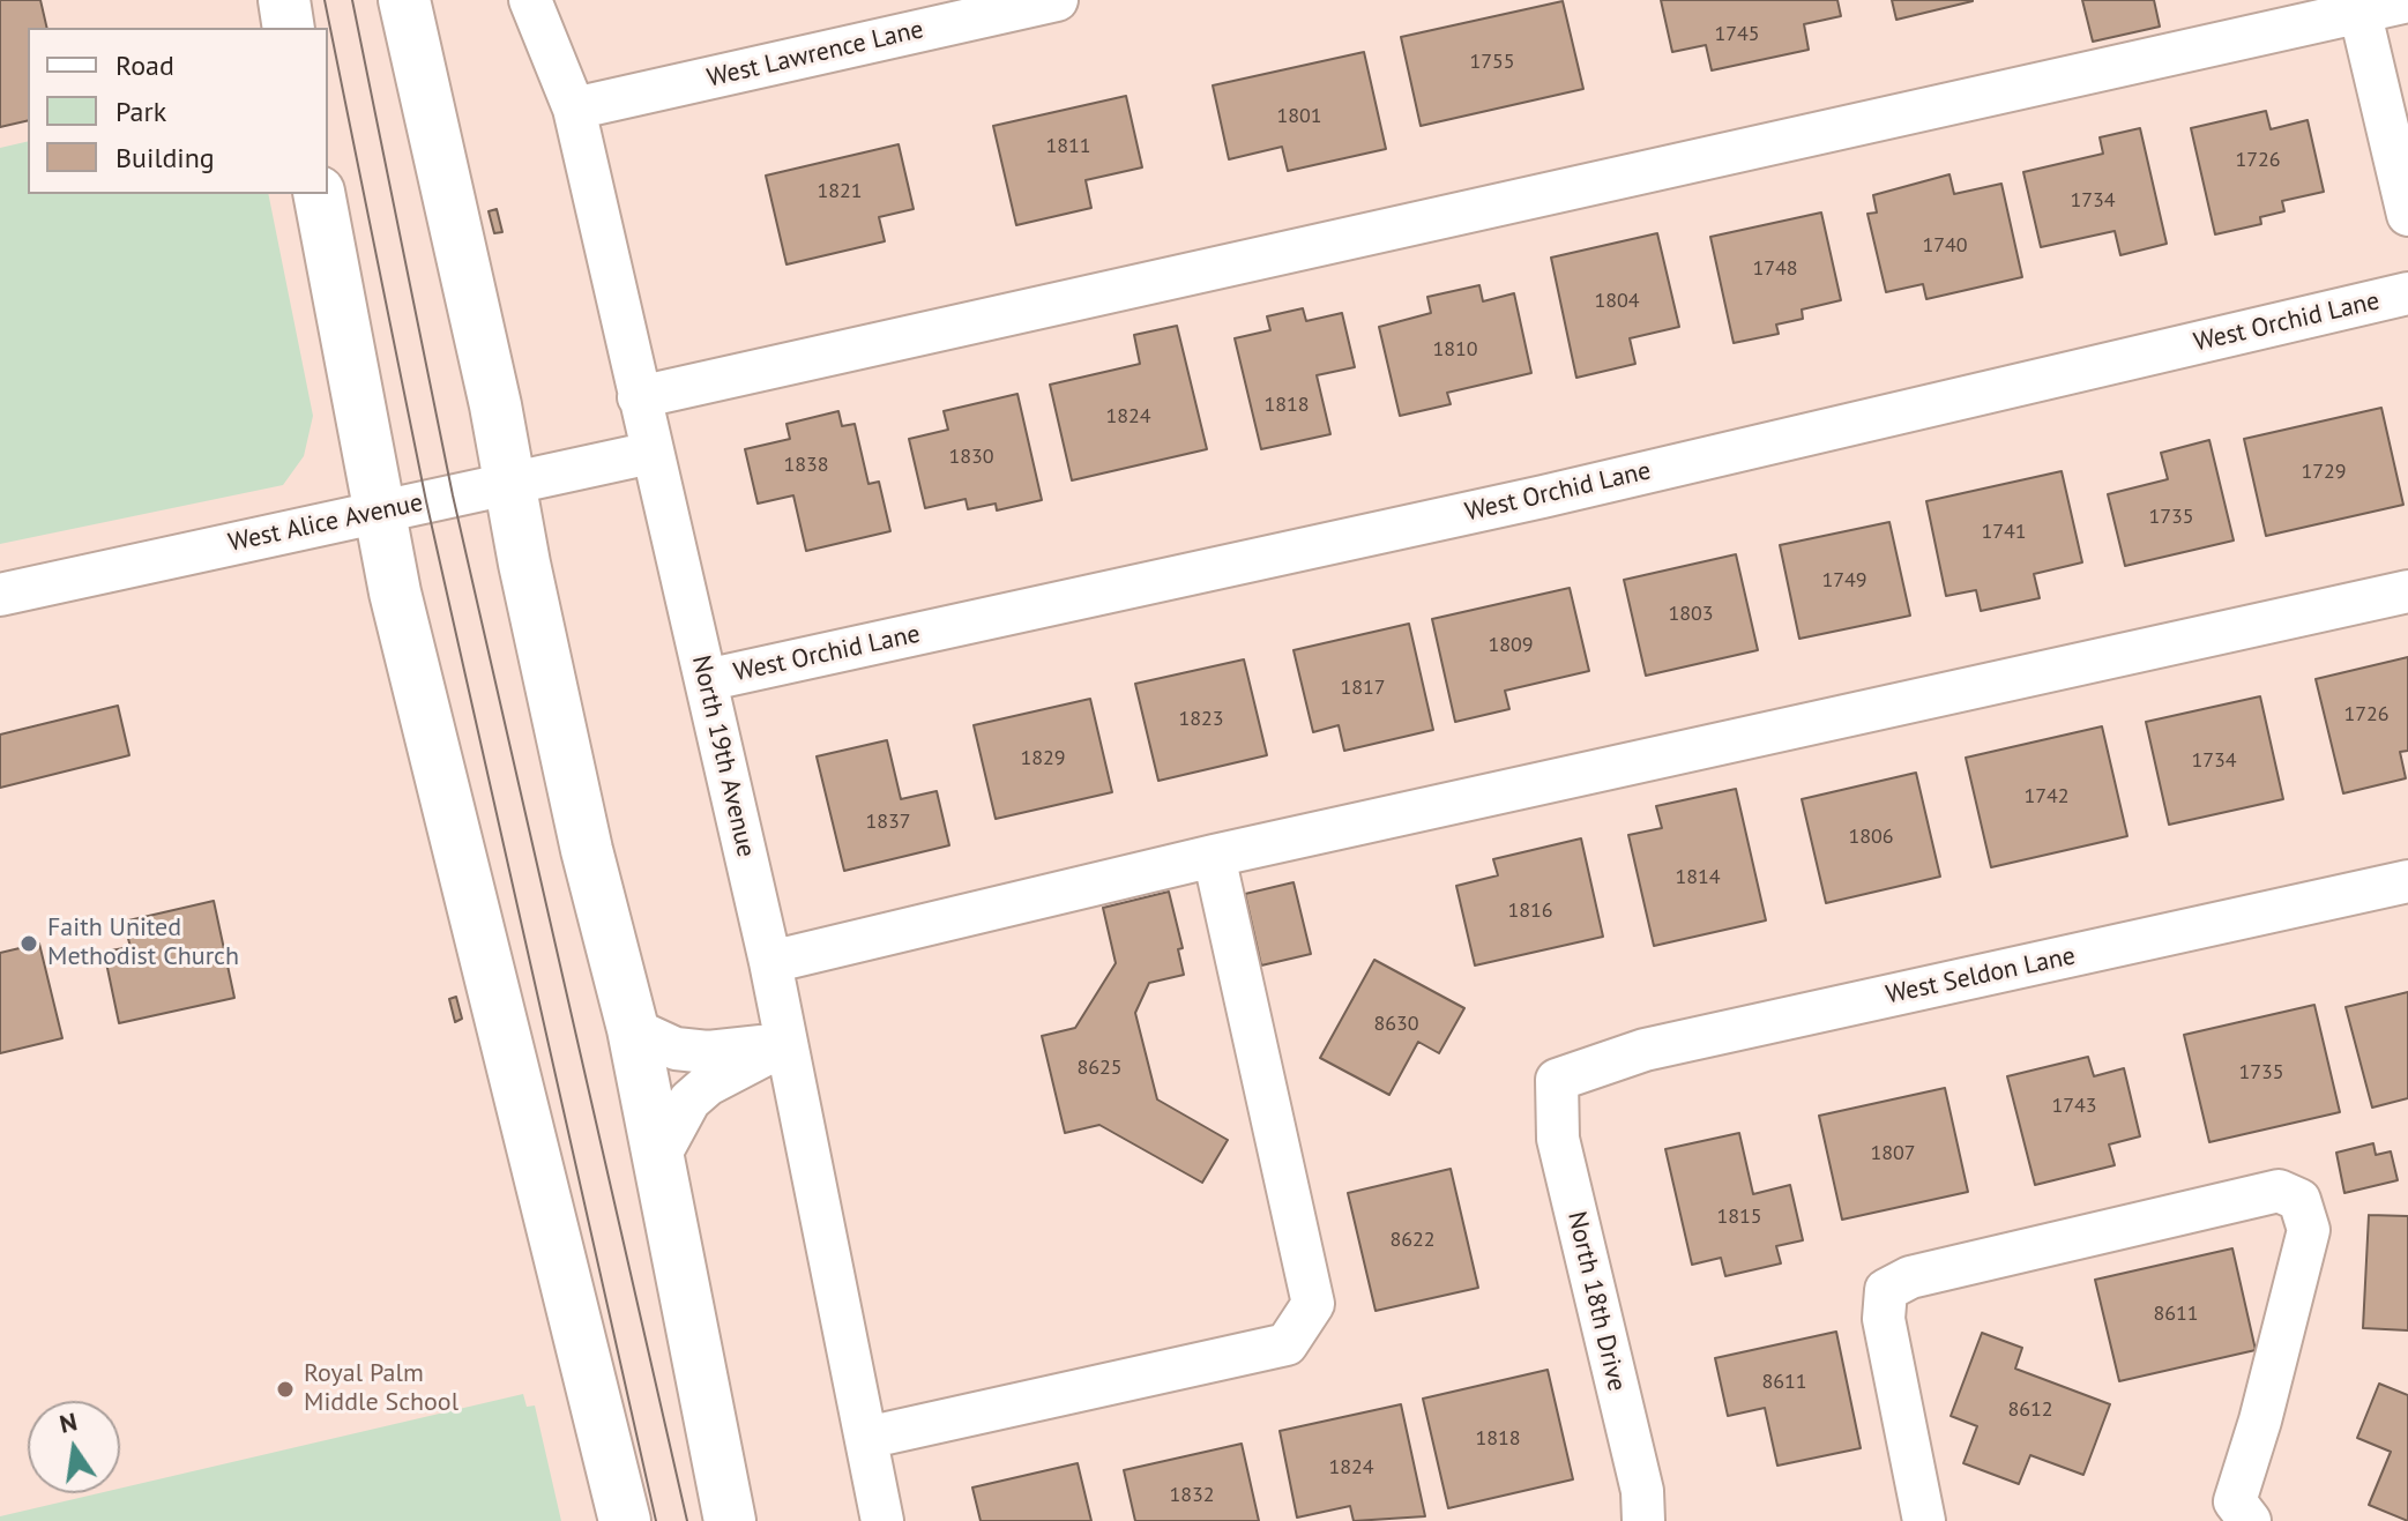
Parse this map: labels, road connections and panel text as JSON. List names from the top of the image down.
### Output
{
  "streets": {
    "street": [
      "West Lawrence Lane",
      "West Orchid Lane",
      "West Alice Avenue",
      "North 19th Avenue",
      "West Seldon Lane",
      "North 18th Drive"
    ]
  },
  "crossings": [
    ["West Lawrence Lane", "North 19th Avenue"],
    ["West Orchid Lane", "North 19th Avenue"],
    ["West Alice Avenue", "North 19th Avenue"],
    ["West Seldon Lane", "North 18th Drive"]
  ],
  "places": ["Faith United Methodist Church", "Royal Palm Middle School"],
  "house_numbers": [
    "1745",
    "1755",
    "1801",
    "1811",
    "1726",
    "1821",
    "1734",
    "1740",
    "1748",
    "1804",
    "1810",
    "1818",
    "1824",
    "1830",
    "1838",
    "1729",
    "1735",
    "1741",
    "1749",
    "1803",
    "1809",
    "1817",
    "1726",
    "1823",
    "1829",
    "1734",
    "1742",
    "1837",
    "1806",
    "1814",
    "1816",
    "8630",
    "8625",
    "1735",
    "1743",
    "1807",
    "1815",
    "8622",
    "8611",
    "8611",
    "8612",
    "1818",
    "1824",
    "1832"
  ],
  "legend": ["Road", "Park", "Building"],
  "north": "top"
}
